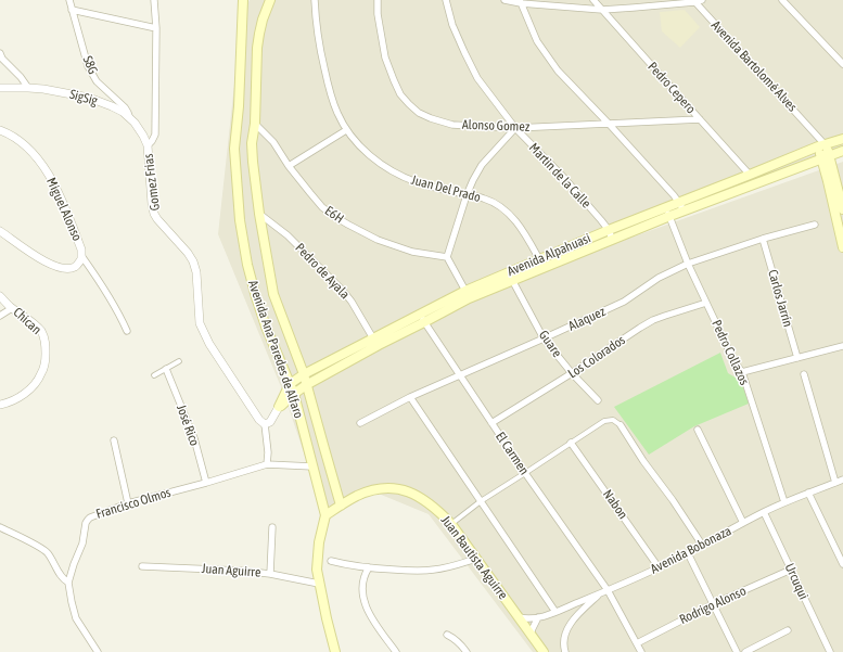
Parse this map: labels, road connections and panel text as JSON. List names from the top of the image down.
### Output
{
  "streets": {
    "main road": [
      "Avenida Bartolomé Alves",
      "Avenida Alpahuasi",
      "Avenida Ana Paredes de Alfaro",
      "Juan Bautista Aguirre"
    ],
    "street": [
      "S8G",
      "Pedro Cepero",
      "SigSig",
      "Alonso Gomez",
      "Martin de la Calle",
      "Gomez Frias",
      "Juan Del Prado",
      "Miguel Alonso",
      "E6H",
      "Pedro de Ayala",
      "Carlos Jarrín",
      "Alaquez",
      "Chican",
      "Guare",
      "Pedro Collazos",
      "Los Colorados",
      "José Rico",
      "El Carmen",
      "Francisco Olmos",
      "Nabon",
      "Avenida Bobonaza",
      "Juan Aguirre",
      "Urcuqui",
      "Rodrigo Alonso"
    ]
  },
  "crossings": [
    ["S8G", "SigSig"],
    ["Avenida Bartolomé Alves", "Avenida Alpahuasi"],
    ["Pedro Cepero", "Alonso Gomez"],
    ["Pedro Cepero", "Avenida Alpahuasi"],
    ["SigSig", "Gomez Frias"],
    ["Alonso Gomez", "Martin de la Calle"],
    ["Martin de la Calle", "Avenida Alpahuasi"],
    ["Gomez Frias", "Avenida Alpahuasi"],
    ["Juan Del Prado", "Avenida Alpahuasi"],
    ["E6H", "Avenida Ana Paredes de Alfaro"],
    ["Avenida Alpahuasi", "Pedro de Ayala"],
    ["Avenida Alpahuasi", "Guare"],
    ["Avenida Alpahuasi", "Avenida Ana Paredes de Alfaro"],
    ["Avenida Alpahuasi", "Pedro Collazos"],
    ["Avenida Alpahuasi", "El Carmen"],
    ["Pedro de Ayala", "Avenida Ana Paredes de Alfaro"],
    ["Carlos Jarrín", "Alaquez"],
    ["Alaquez", "Guare"],
    ["Alaquez", "Pedro Collazos"],
    ["Alaquez", "El Carmen"],
    ["Guare", "Los Colorados"],
    ["Avenida Ana Paredes de Alfaro", "Juan Bautista Aguirre"],
    ["Pedro Collazos", "Los Colorados"],
    ["Pedro Collazos", "Avenida Bobonaza"],
    ["Los Colorados", "El Carmen"],
    ["José Rico", "Francisco Olmos"],
    ["El Carmen", "Avenida Bobonaza"],
    ["El Carmen", "Rodrigo Alonso"],
    ["Nabon", "Avenida Bobonaza"],
    ["Avenida Bobonaza", "Juan Bautista Aguirre"],
    ["Avenida Bobonaza", "Urcuqui"],
    ["Urcuqui", "Rodrigo Alonso"]
  ]
}
